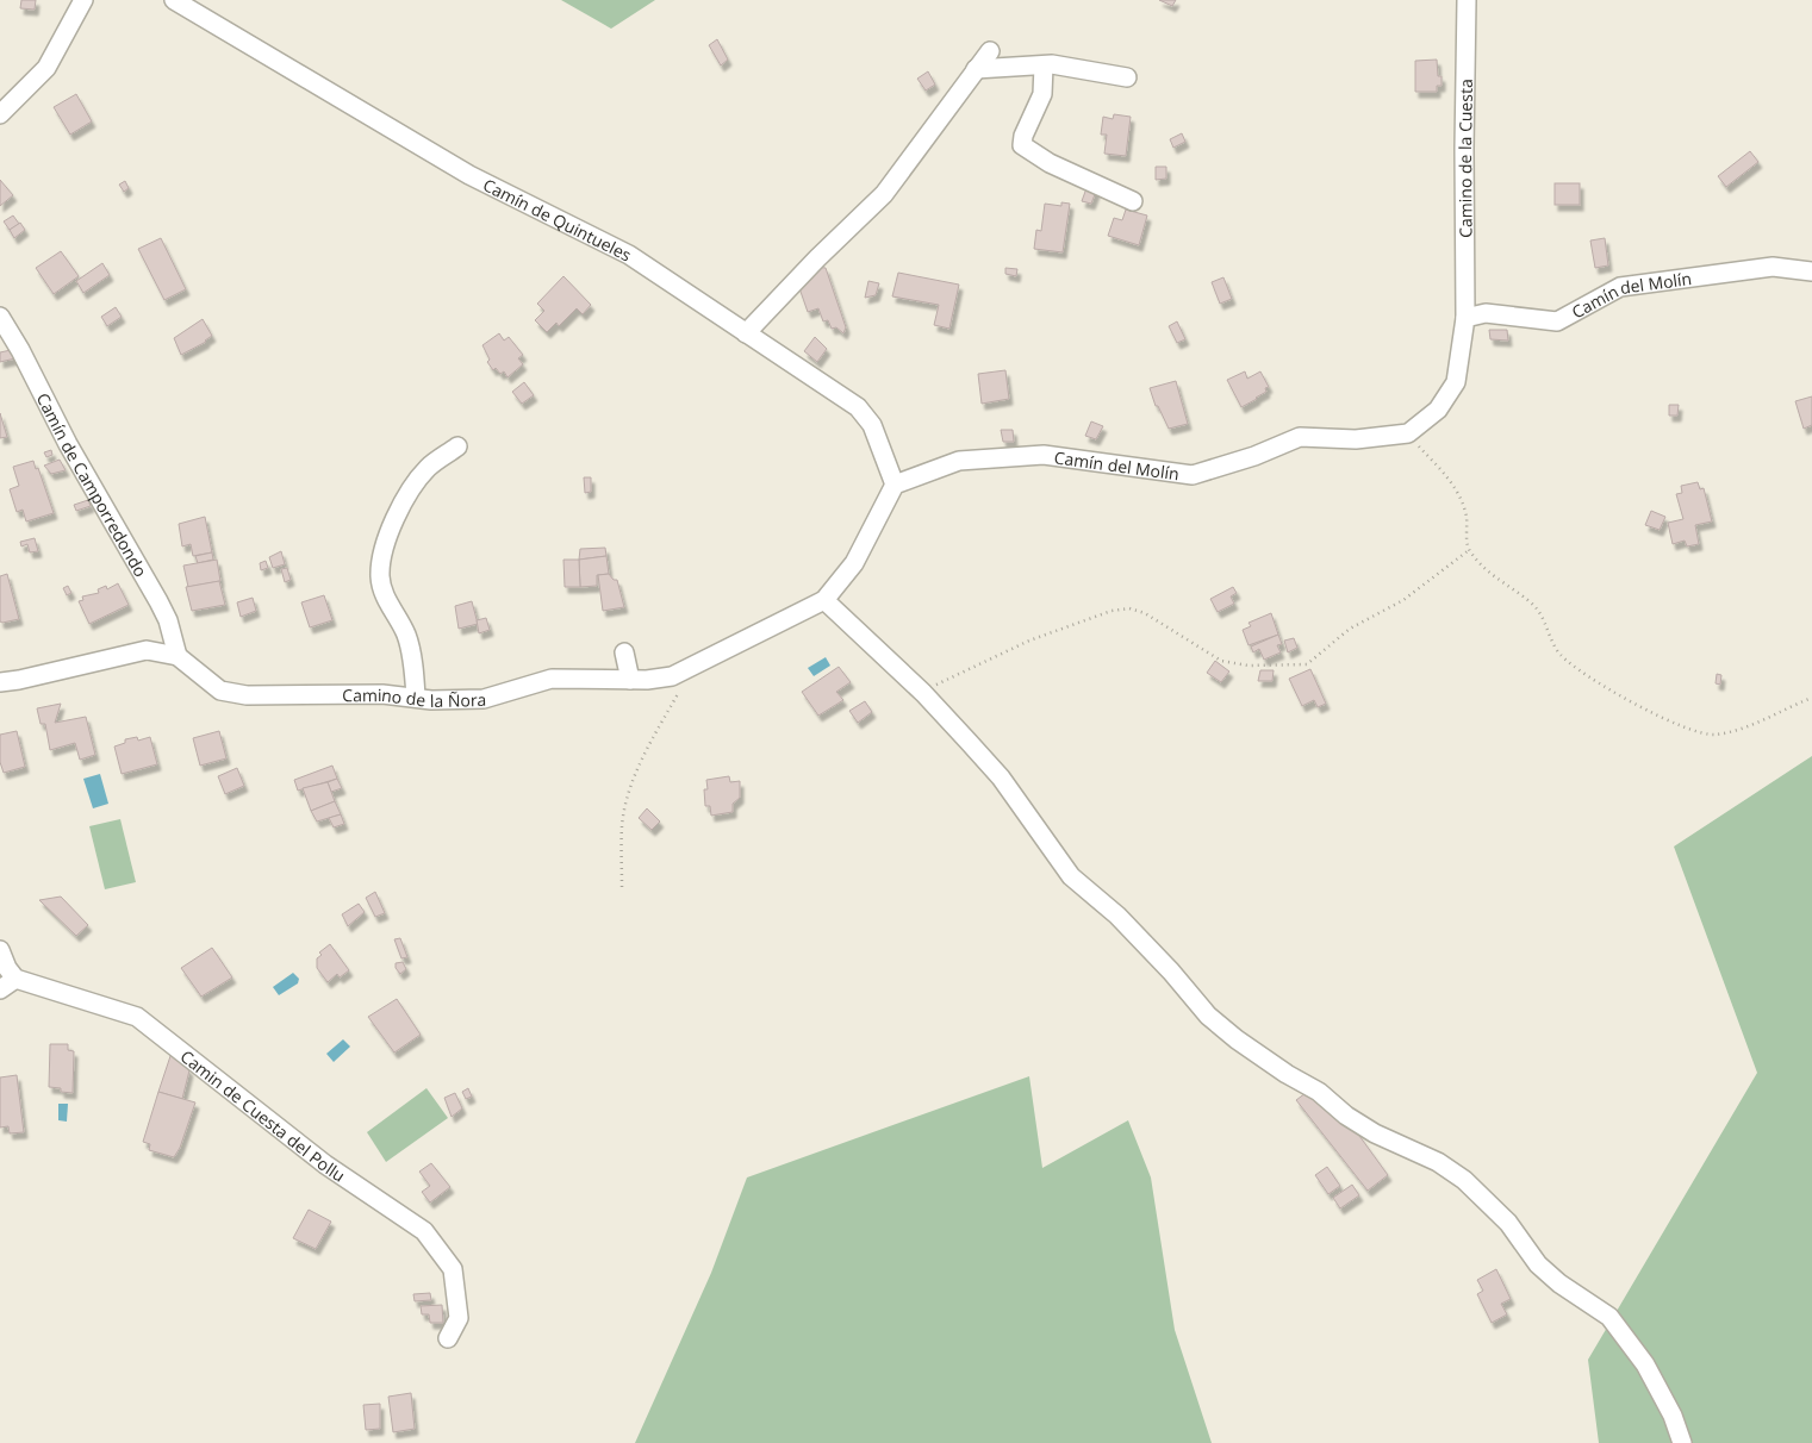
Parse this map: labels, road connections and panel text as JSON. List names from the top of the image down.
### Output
{
  "streets": {
    "street": [
      "Camino de la Cuesta",
      "Camín de Quintueles",
      "Camín del Molín",
      "Camín de Camporredondo",
      "Camino de la Ñora",
      "Camin de Cuesta del Pollu"
    ]
  },
  "crossings": [
    ["Camino de la Cuesta", "Camín del Molín"],
    ["Camín de Quintueles", "Camín del Molín"],
    ["Camín de Camporredondo", "Camino de la Ñora"]
  ]
}
